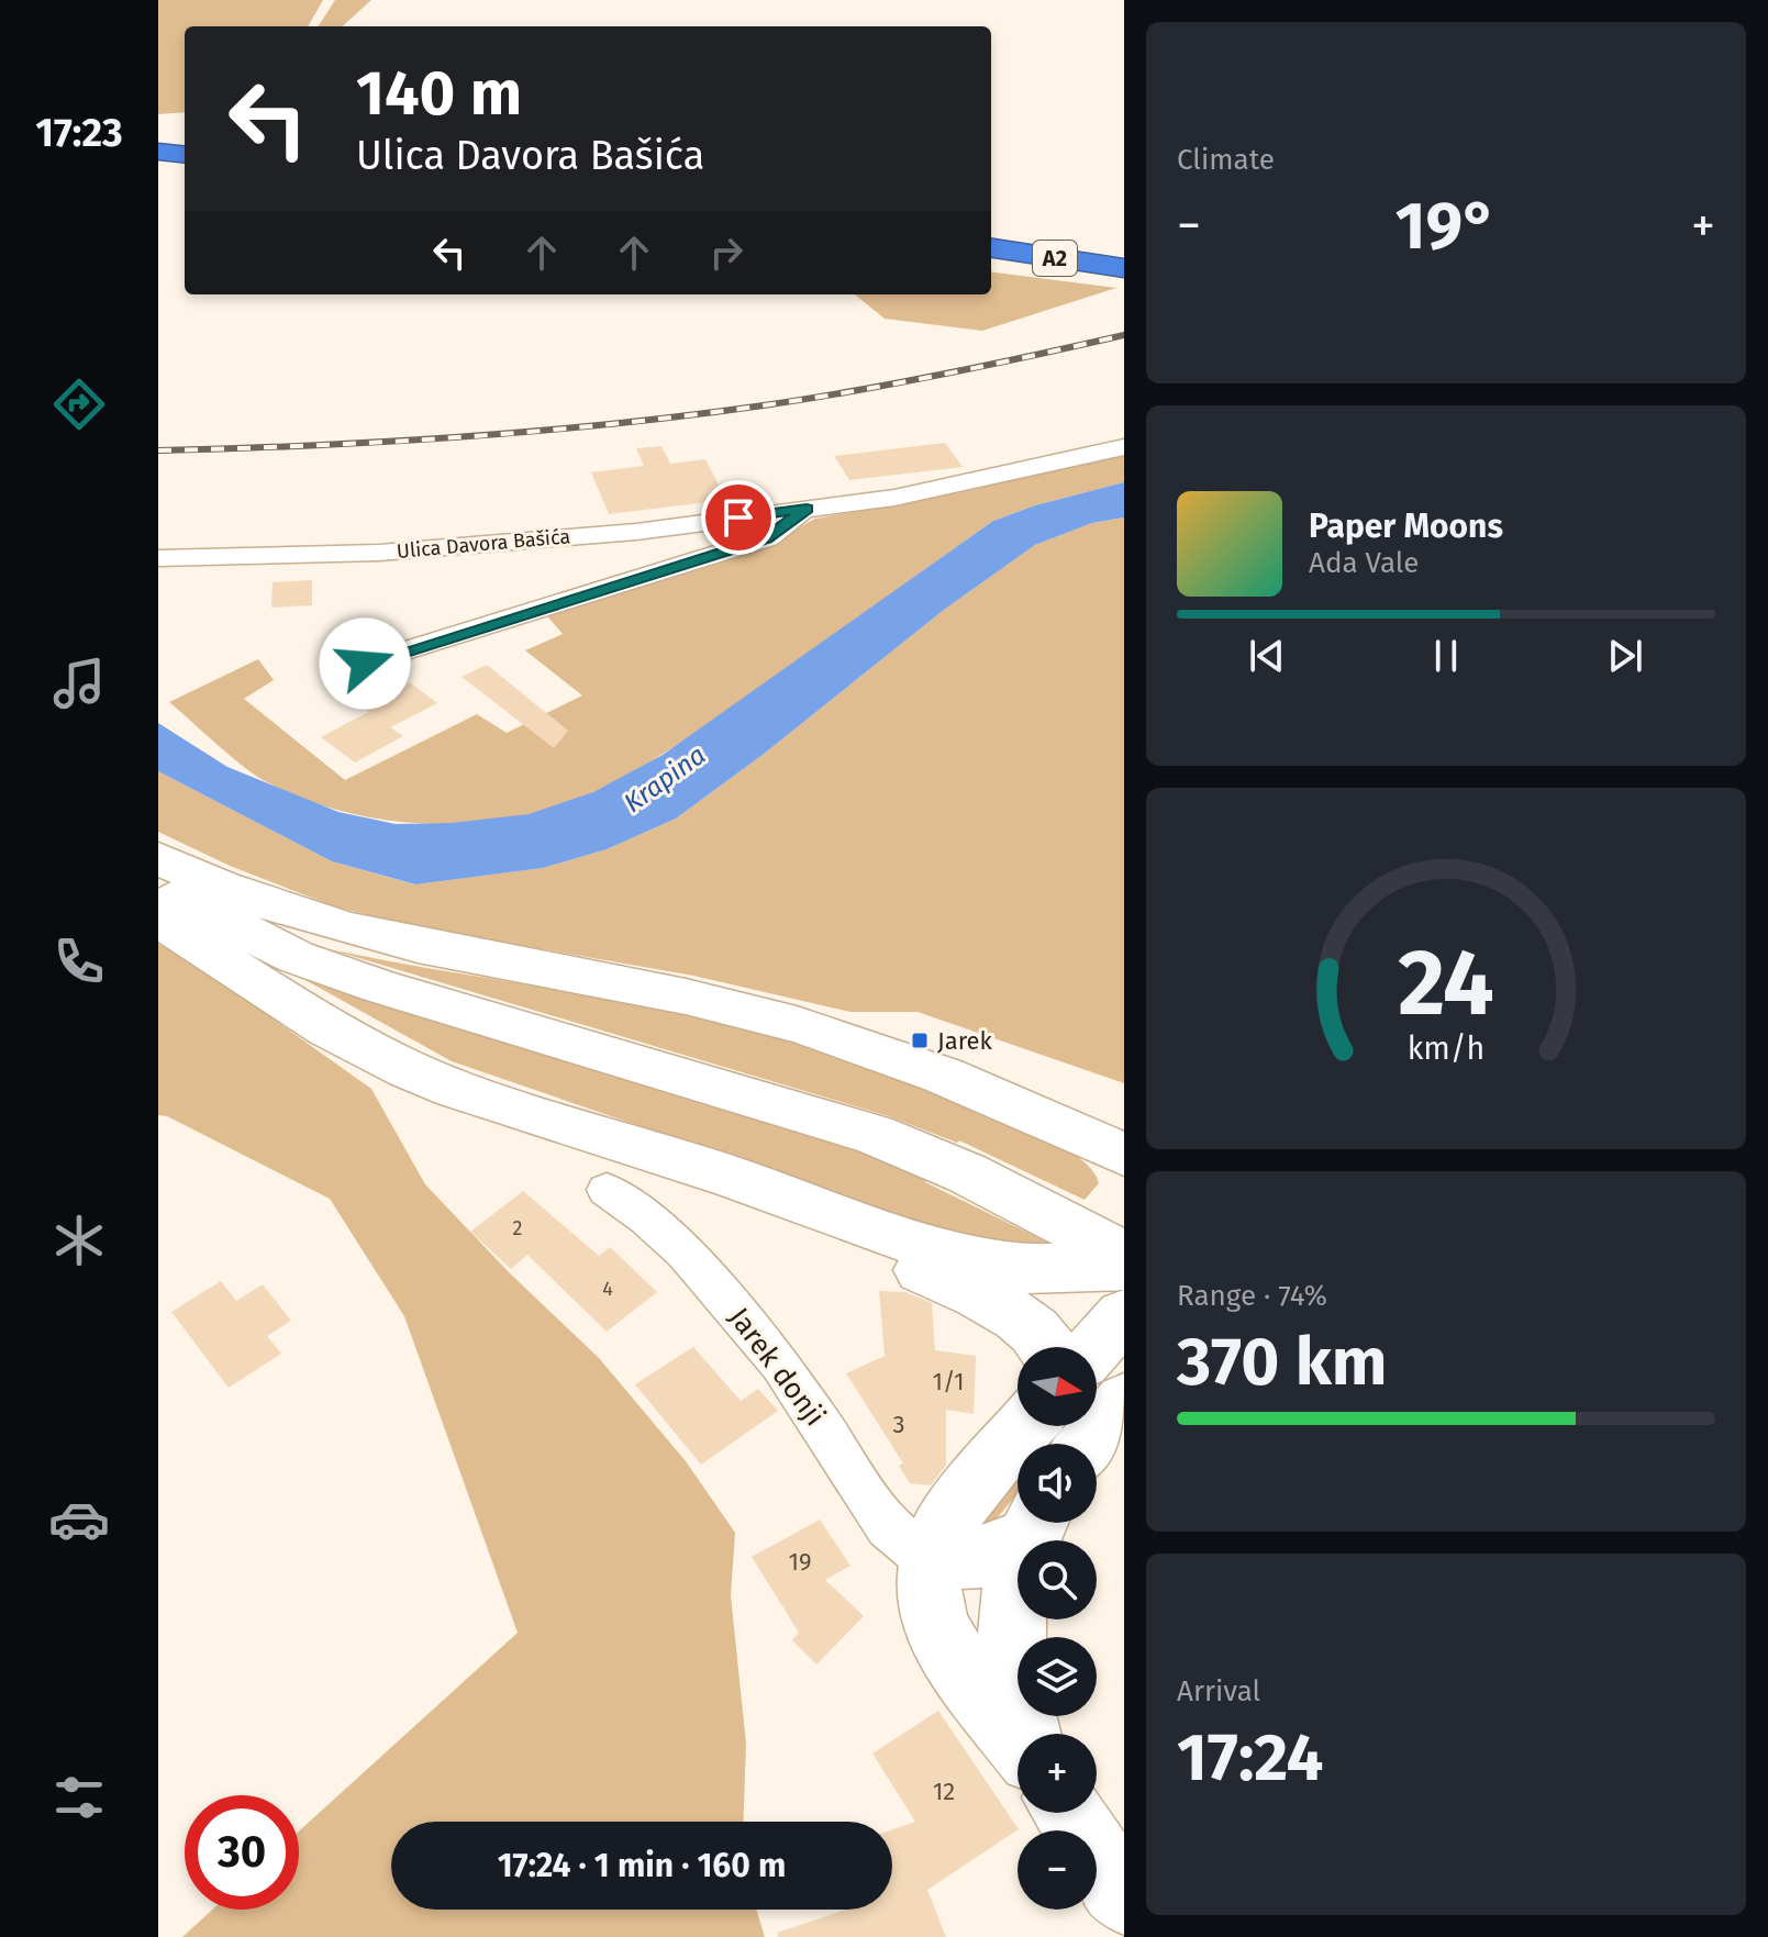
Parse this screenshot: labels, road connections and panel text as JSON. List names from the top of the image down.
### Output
{
  "streets": {
    "highway": ["A2"],
    "street": ["Ulica Davora Bašića", "Jarek donji"]
  },
  "water": ["Krapina"],
  "places": {
    "transit": ["Jarek"]
  },
  "house_numbers": [
    "2",
    "4",
    "1/1",
    "3",
    "19",
    "12"
  ],
  "north": "right",
  "page": {
    "tabs": "17:23",
    "tile": [
      "Climate",
      ["Range · 74%", "370 km"],
      ["Arrival", "17:24"]
    ],
    "turn": ["140 m", "Ulica Davora Bašića"],
    "heat": ["−", "19°", "+"],
    "song": ["Paper Moons", "Ada Vale"],
    "map_buttons": ["+", "−"],
    "limit": "30",
    "trip": "17:24 · 1 min · 160 m",
    "gauge": ["24", "km/h"]
  }
}
